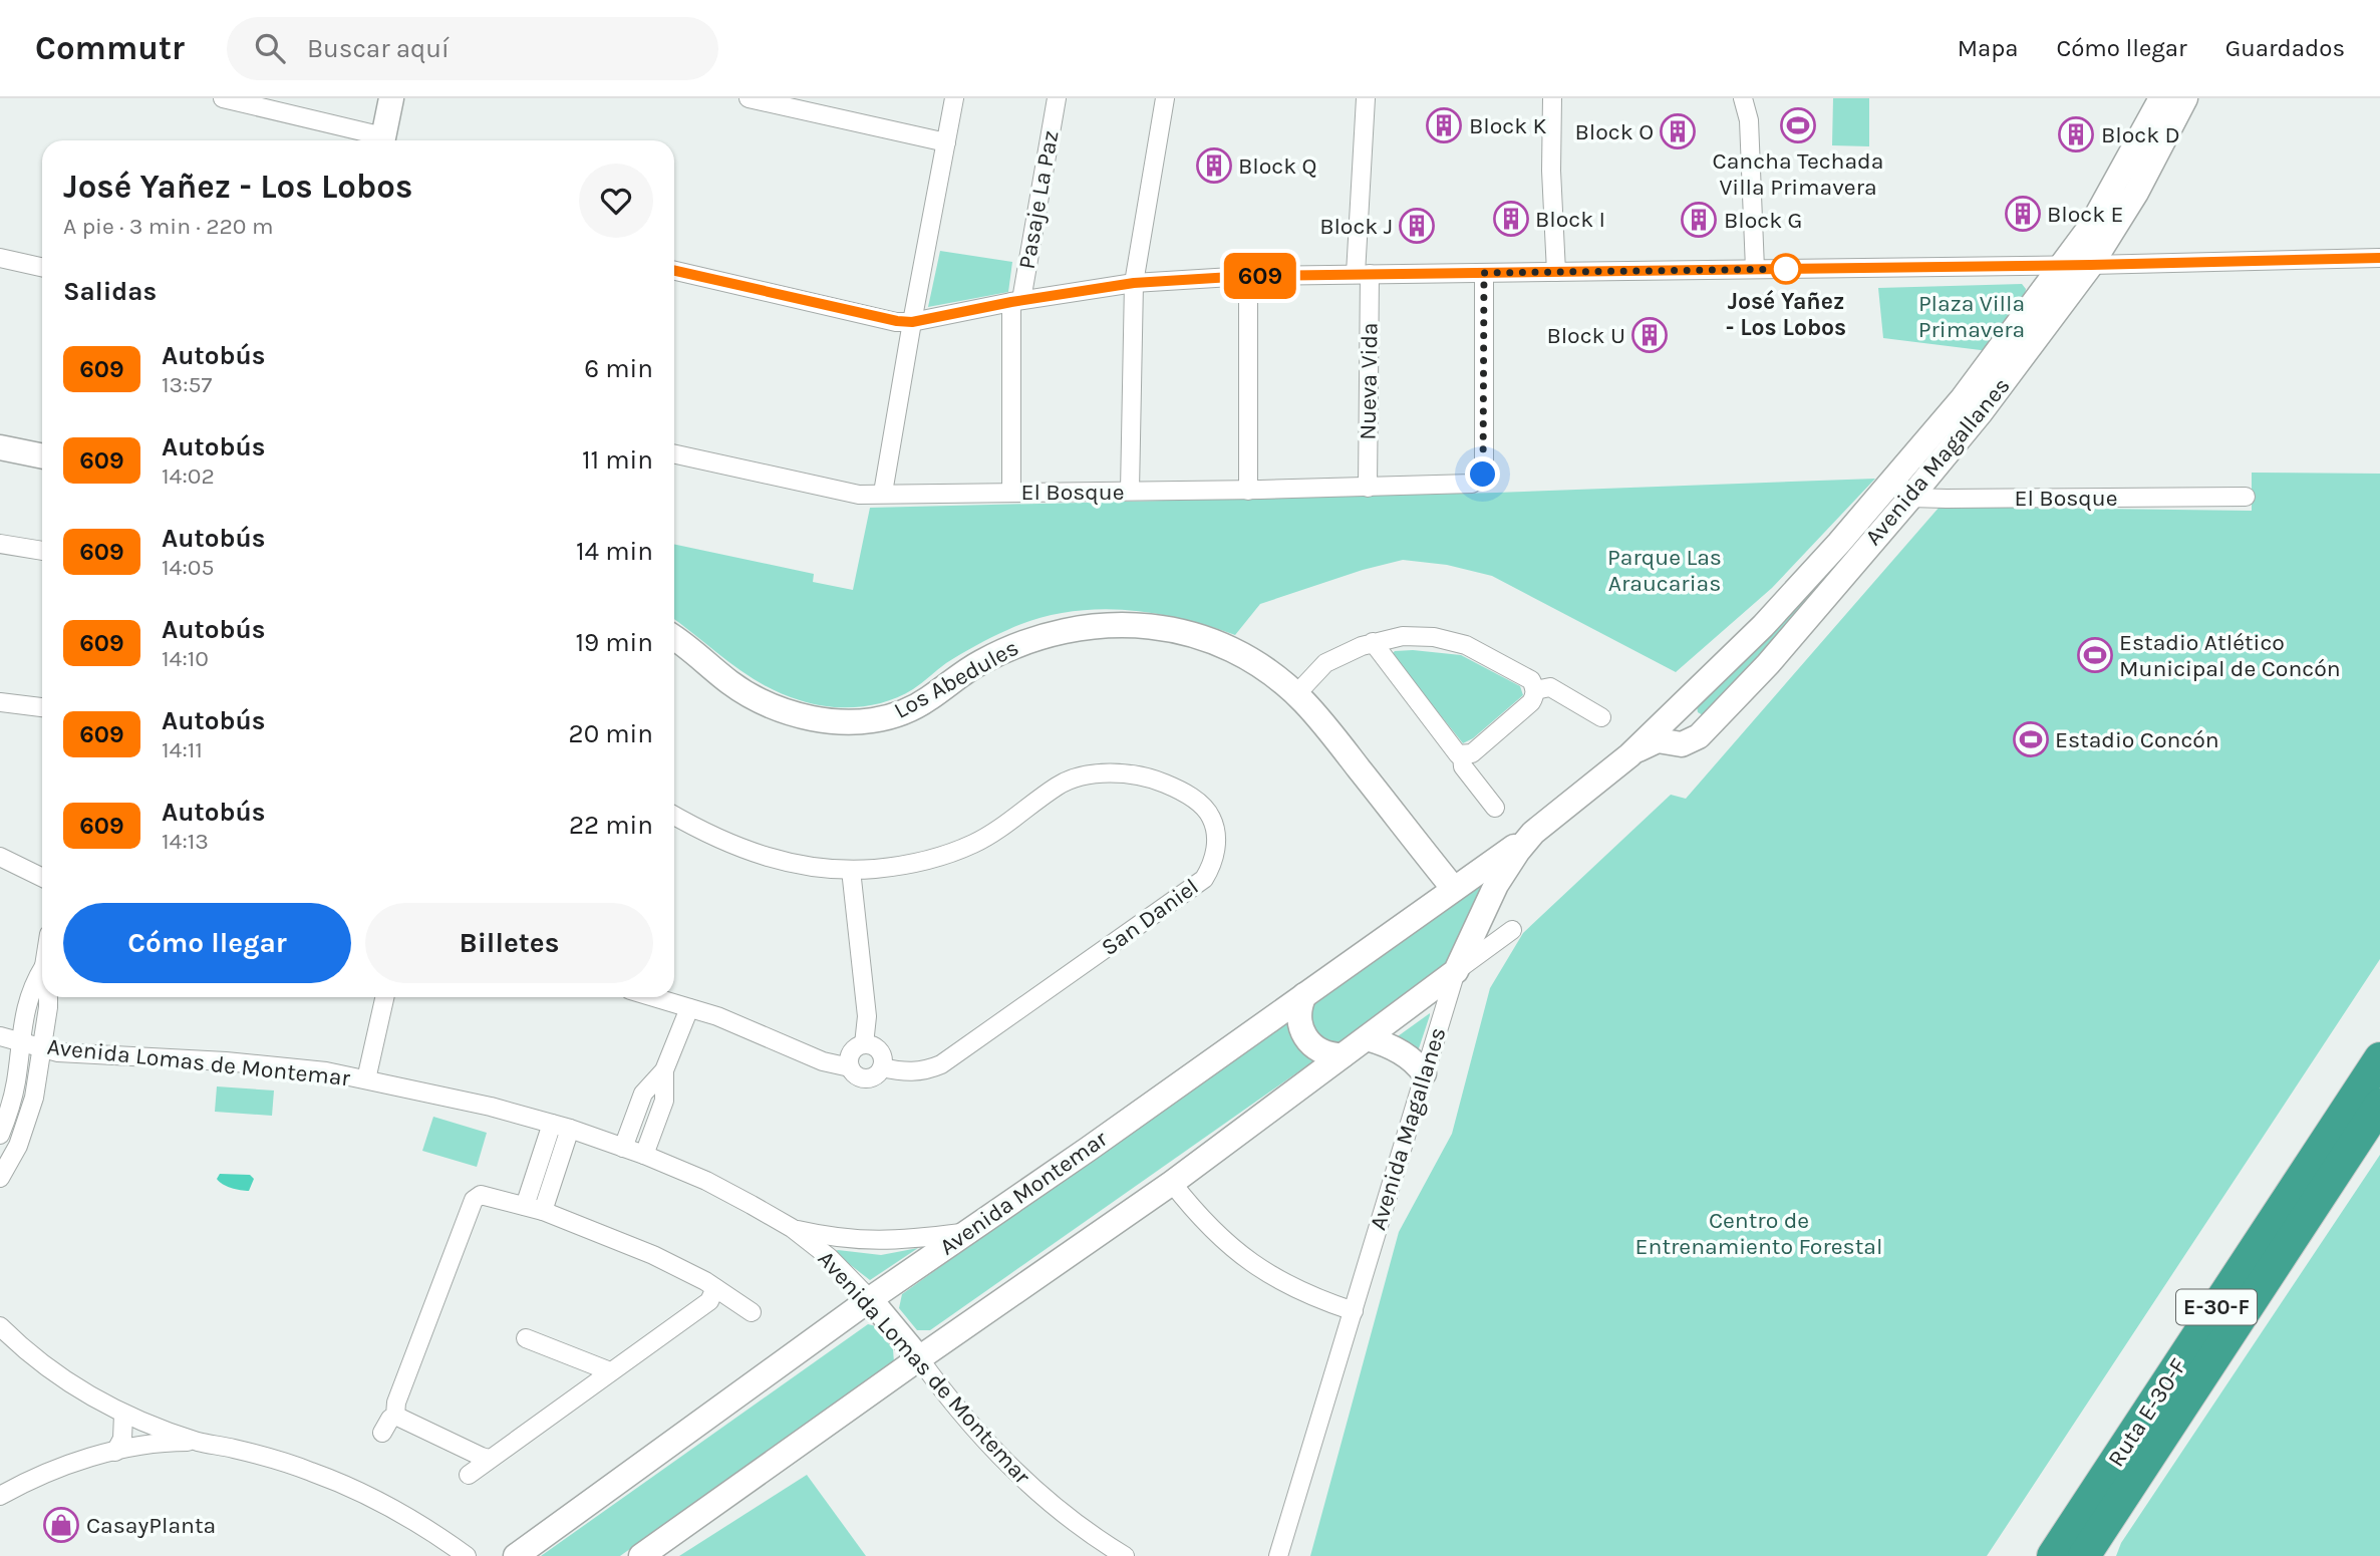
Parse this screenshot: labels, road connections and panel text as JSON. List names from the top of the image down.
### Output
{
  "streets": {
    "highway": ["E-30-F", "Ruta E-30-F"],
    "main road": [
      "Avenida Magallanes",
      "Los Abedules",
      "Avenida Lomas de Montemar",
      "Avenida Montemar"
    ],
    "street": [
      "Pasaje La Paz",
      "Nueva Vida",
      "El Bosque",
      "San Daniel"
    ]
  },
  "crossings": [
    ["Pasaje La Paz", "El Bosque"],
    ["Nueva Vida", "El Bosque"],
    ["Avenida Magallanes", "El Bosque"],
    ["Avenida Magallanes", "Avenida Montemar"],
    ["Los Abedules", "Avenida Montemar"],
    ["Avenida Lomas de Montemar", "Avenida Montemar"]
  ],
  "parks": ["Plaza Villa Primavera", "Parque Las Araucarias", "Centro de Entrenamiento Forestal"],
  "places": {
    "building": [
      "Block K",
      "Block O",
      "Block D",
      "Block Q",
      "Block E",
      "Block I",
      "Block G",
      "Block J",
      "Block U"
    ],
    "sports": ["Cancha Techada Villa Primavera", "Estadio Atlético Municipal de Concón", "Estadio Concón"],
    "other": ["José Yañez - Los Lobos"],
    "shop": ["CasayPlanta"]
  },
  "lines": ["bus line 609"],
  "page": {
    "header": "Commutr",
    "search": "Buscar aquí",
    "nav": ["Mapa", "Cómo llegar", "Guardados"],
    "on_map": "609",
    "heading": [
      ["José Yañez - Los Lobos", "A pie · 3 min · 220 m"],
      "Salidas"
    ],
    "list": [
      {
        "mark": "609",
        "name": "Autobús",
        "note": "13:57",
        "value": "6 min"
      },
      {
        "mark": "609",
        "name": "Autobús",
        "note": "14:02",
        "value": "11 min"
      },
      {
        "mark": "609",
        "name": "Autobús",
        "note": "14:05",
        "value": "14 min"
      },
      {
        "mark": "609",
        "name": "Autobús",
        "note": "14:10",
        "value": "19 min"
      },
      {
        "mark": "609",
        "name": "Autobús",
        "note": "14:11",
        "value": "20 min"
      },
      {
        "mark": "609",
        "name": "Autobús",
        "note": "14:13",
        "value": "22 min"
      }
    ],
    "buttons": ["Cómo llegar", "Billetes"]
  }
}
